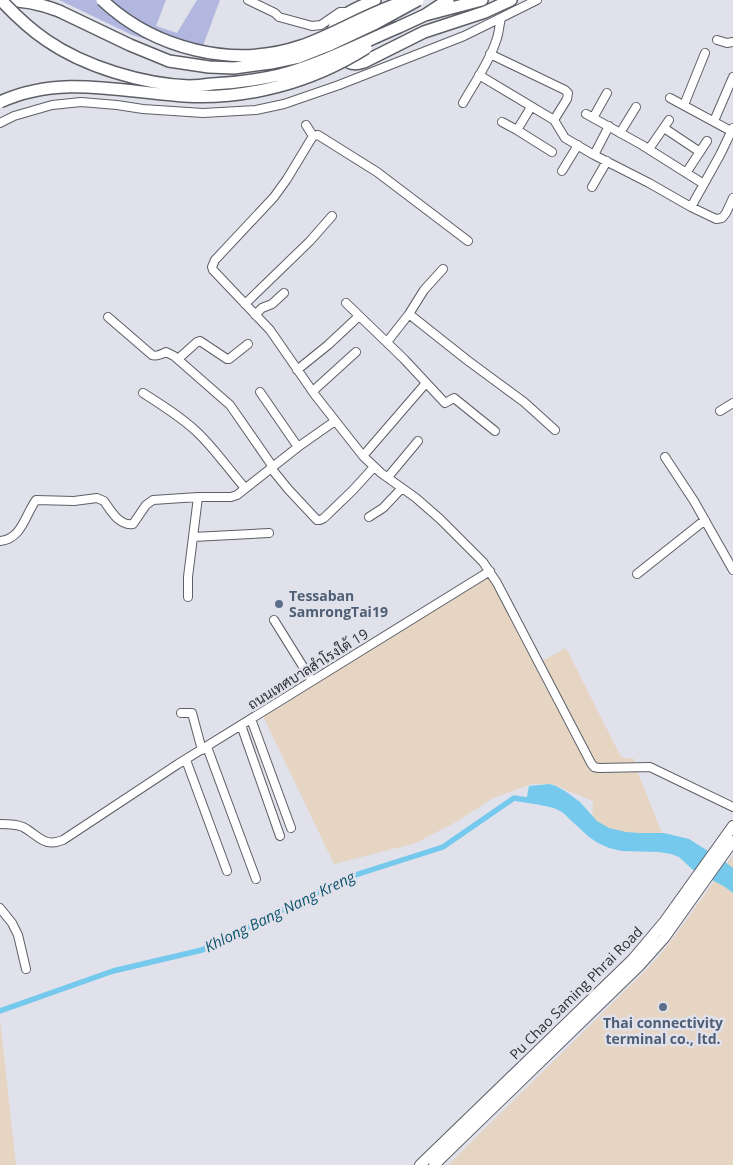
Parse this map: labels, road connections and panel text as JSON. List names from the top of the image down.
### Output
{
  "streets": {
    "main road": ["Pu Chao Saming Phrai Road"],
    "street": ["ถนนเทศบาลสำโรงใต้ 19"]
  },
  "water": ["Khlong Bang Nang Kreng"],
  "places": ["Tessaban SamrongTai19", "Thai connectivity terminal co., ltd."]
}
